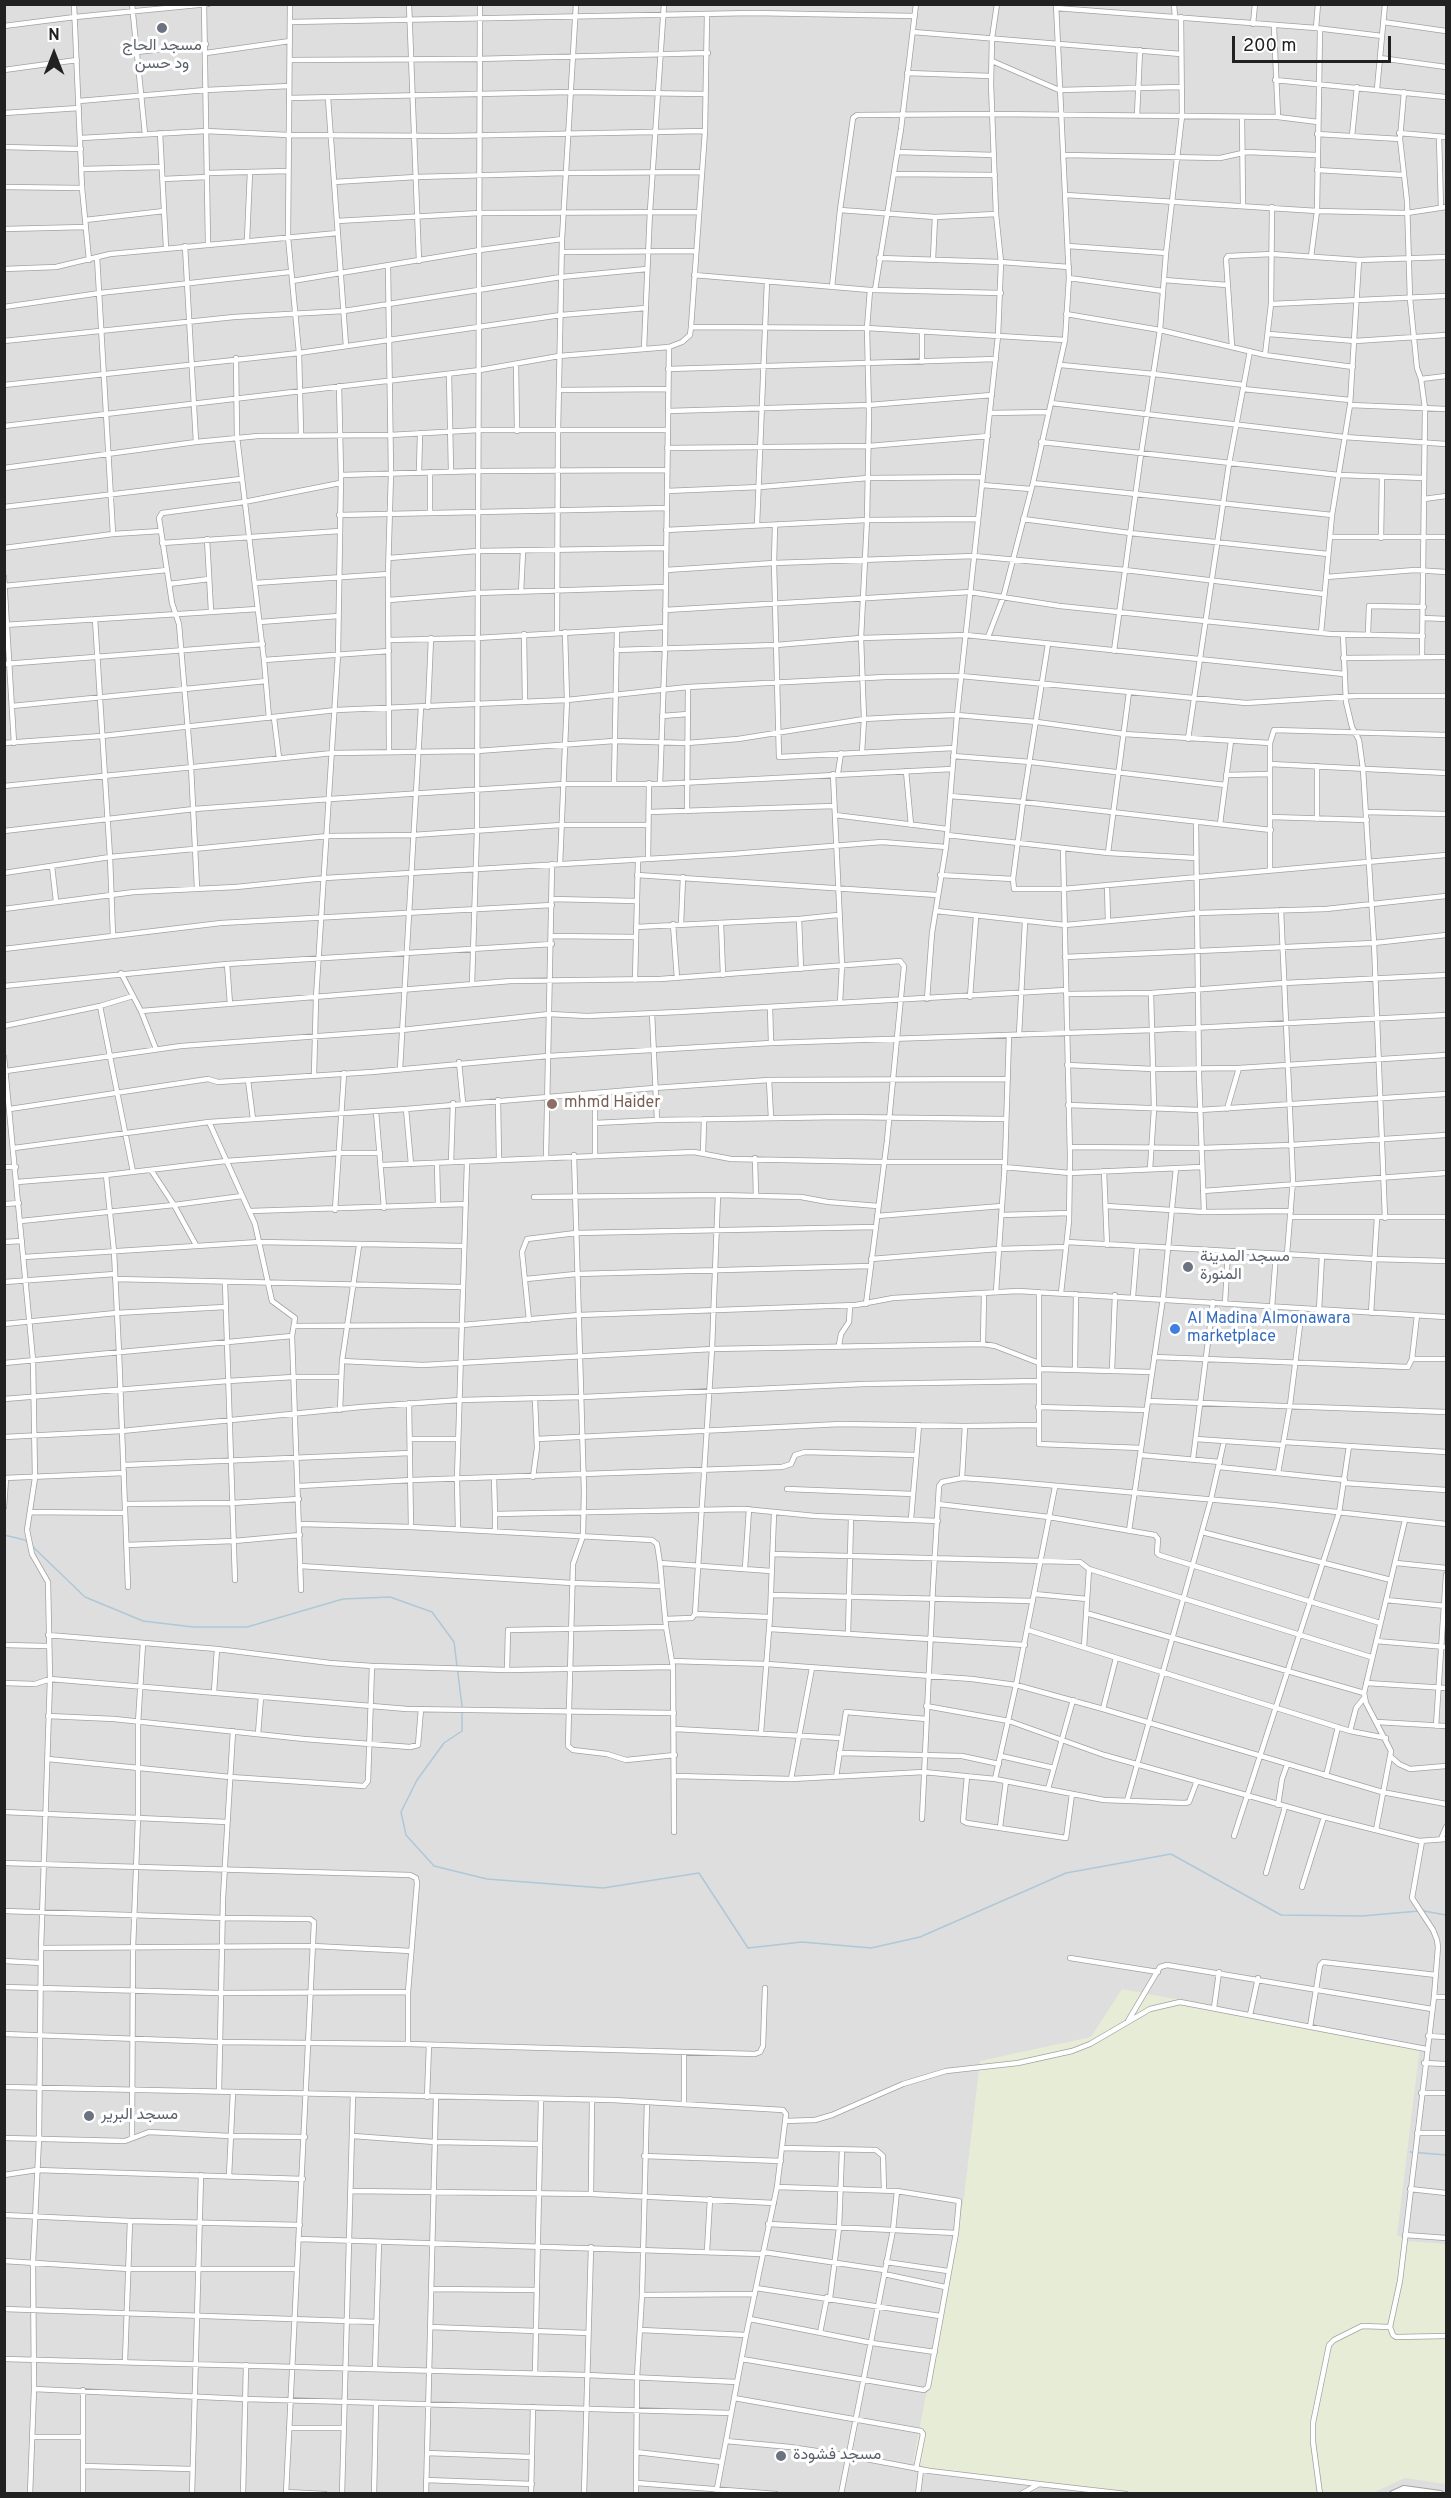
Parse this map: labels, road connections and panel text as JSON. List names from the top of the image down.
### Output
{
  "places": [
    "مسجد الحاج ود حسن",
    "mhmd Haider",
    "مسجد المدينة المنورة",
    "Al Madina Almonawara marketplace",
    "مسجد البرير",
    "مسجد فشودة"
  ],
  "scale_bar": "200 m",
  "north": "top"
}
